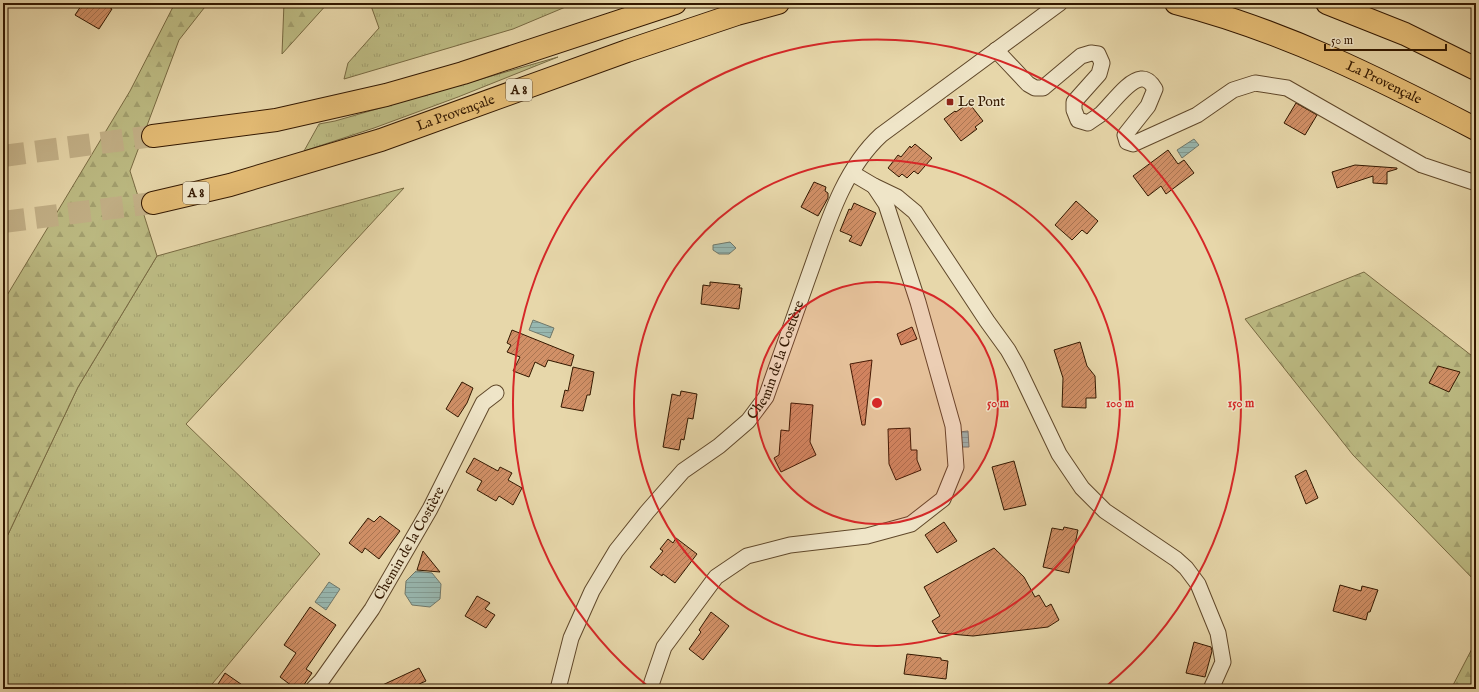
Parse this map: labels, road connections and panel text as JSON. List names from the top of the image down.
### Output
{
  "streets": {
    "highway": ["La Provençale", "A 8"],
    "street": ["Chemin de la Costière"]
  },
  "places": {
    "transit": ["Le Pont"]
  },
  "scale_bar": "50 m",
  "rings": ["50 m", "100 m", "150 m"]
}
